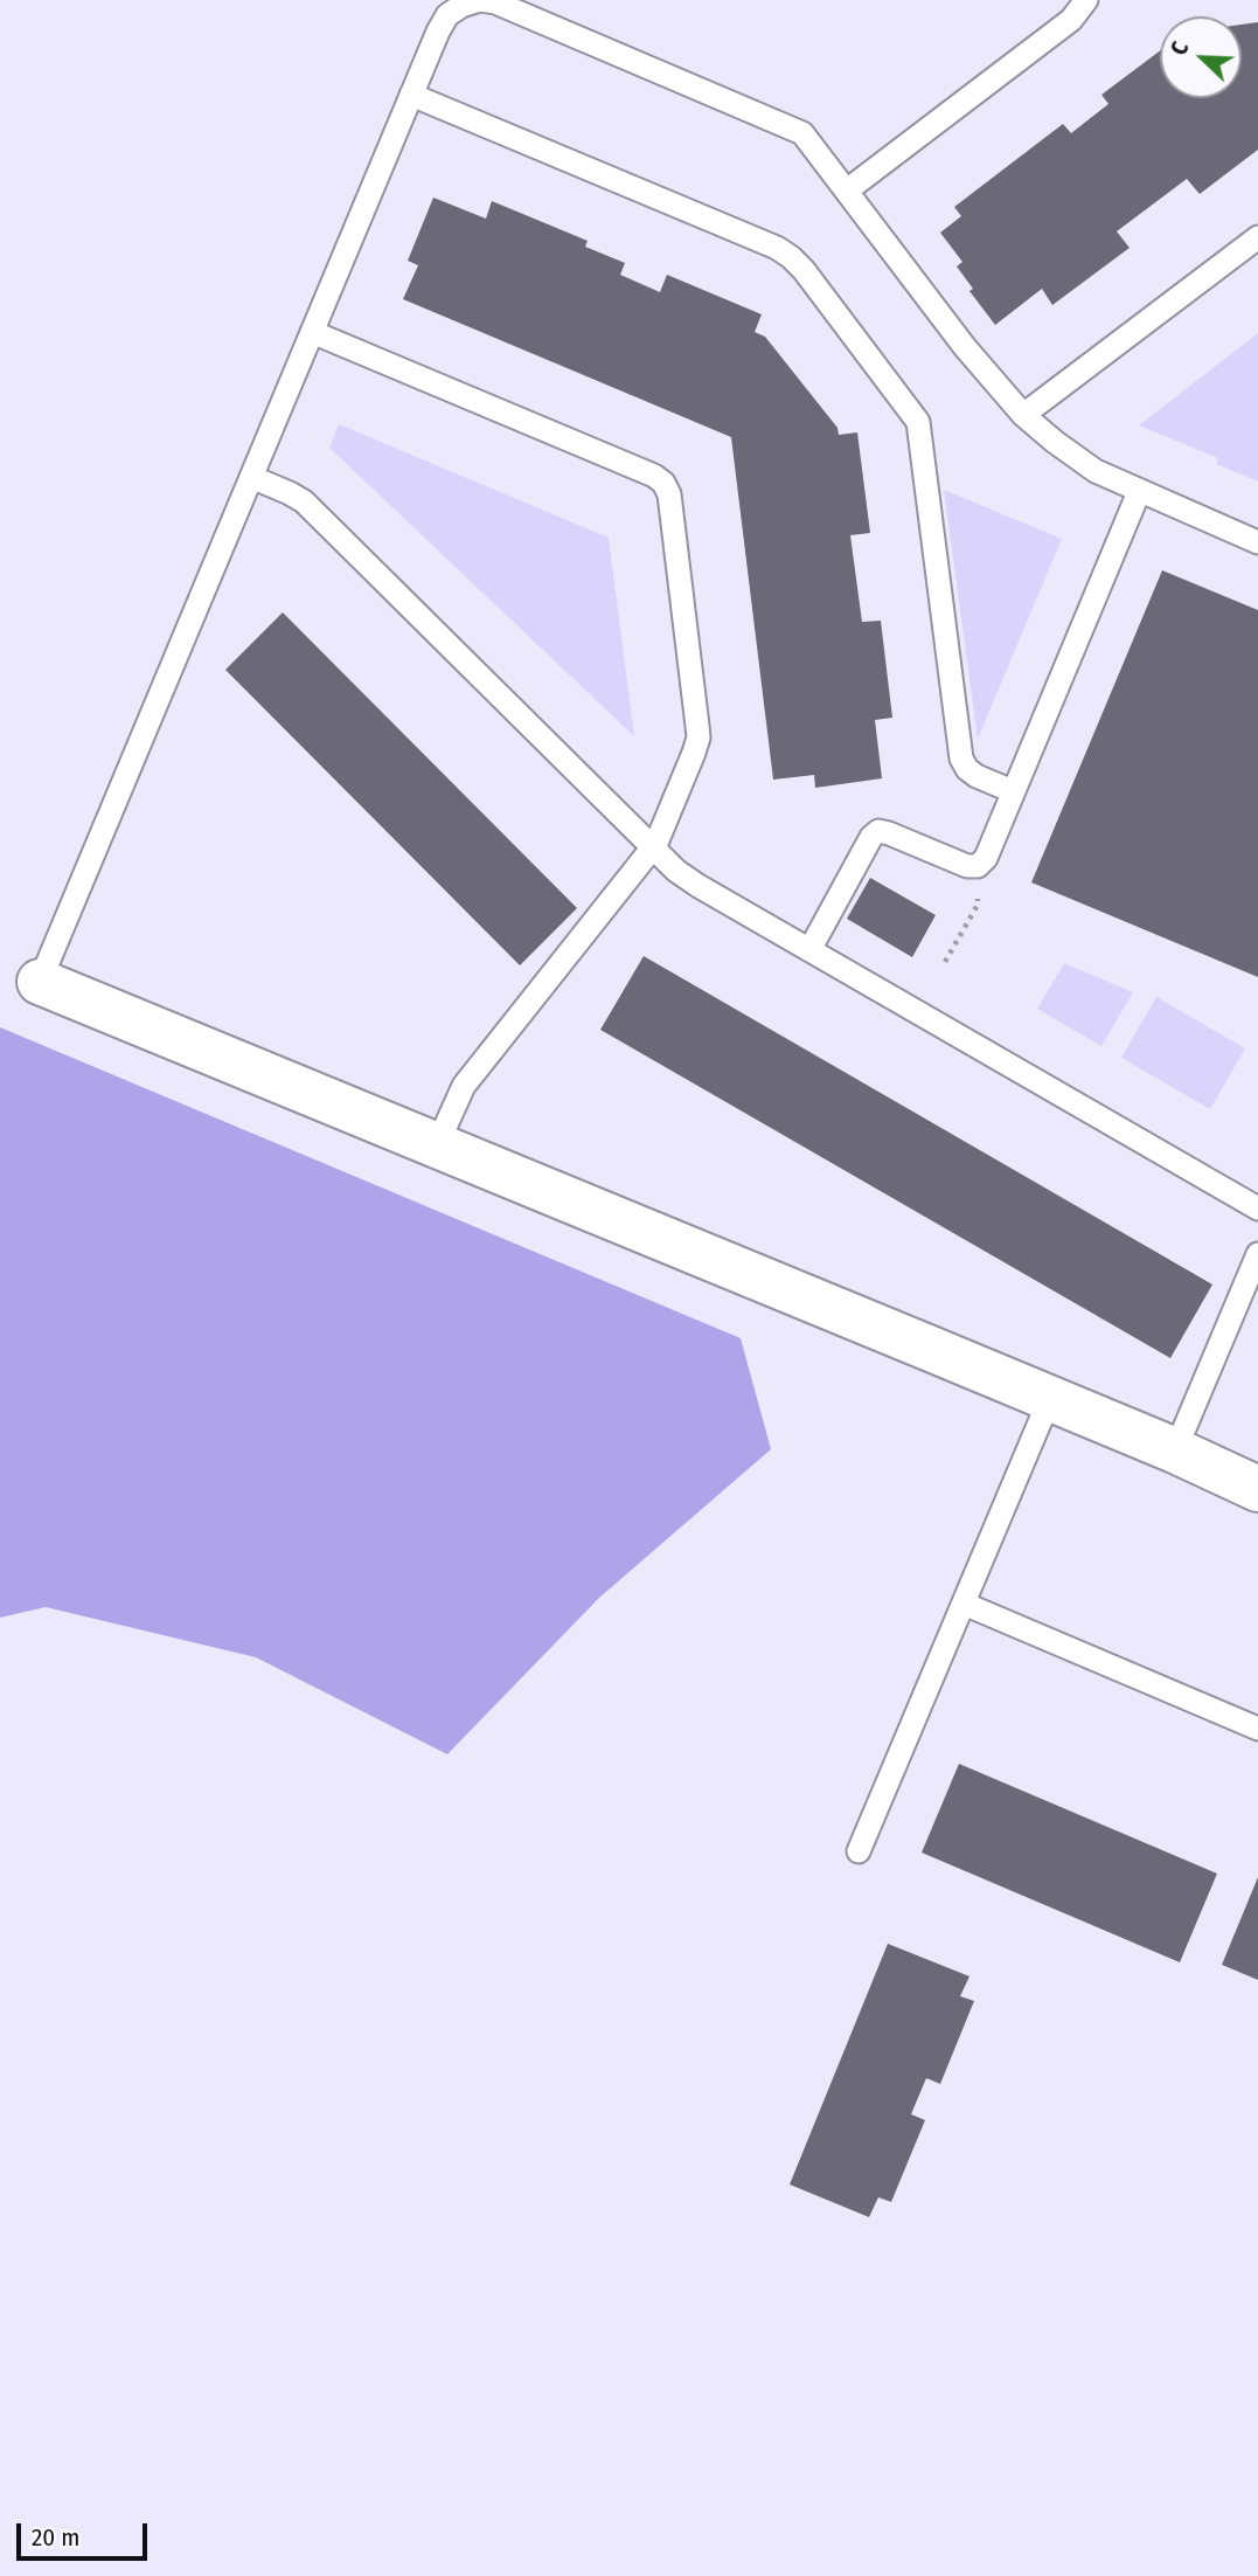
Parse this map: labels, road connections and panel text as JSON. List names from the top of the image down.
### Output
{
  "scale_bar": "20 m",
  "north": "top left"
}
